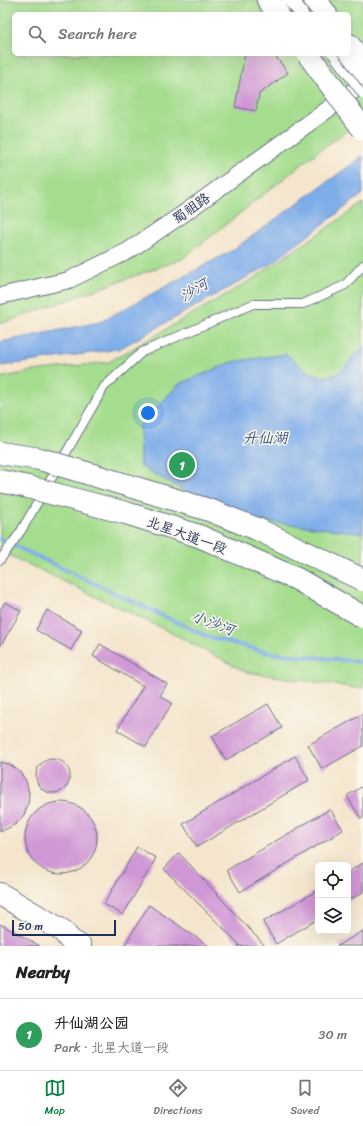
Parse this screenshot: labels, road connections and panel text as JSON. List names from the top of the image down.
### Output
{
  "streets": {
    "main road": ["北星大道一段"],
    "street": ["蜀祖路"]
  },
  "water": ["沙河", "升仙湖", "小沙河"],
  "scale_bar": "50 m",
  "page": {
    "search": "Search here",
    "pins": "1",
    "scale": "50 m",
    "heading": "Nearby",
    "list": [
      {
        "mark": "1",
        "name": "升仙湖公园",
        "note": "Park · 北星大道一段",
        "value": "30 m"
      }
    ],
    "nav": ["Map", "Directions", "Saved"]
  }
}
